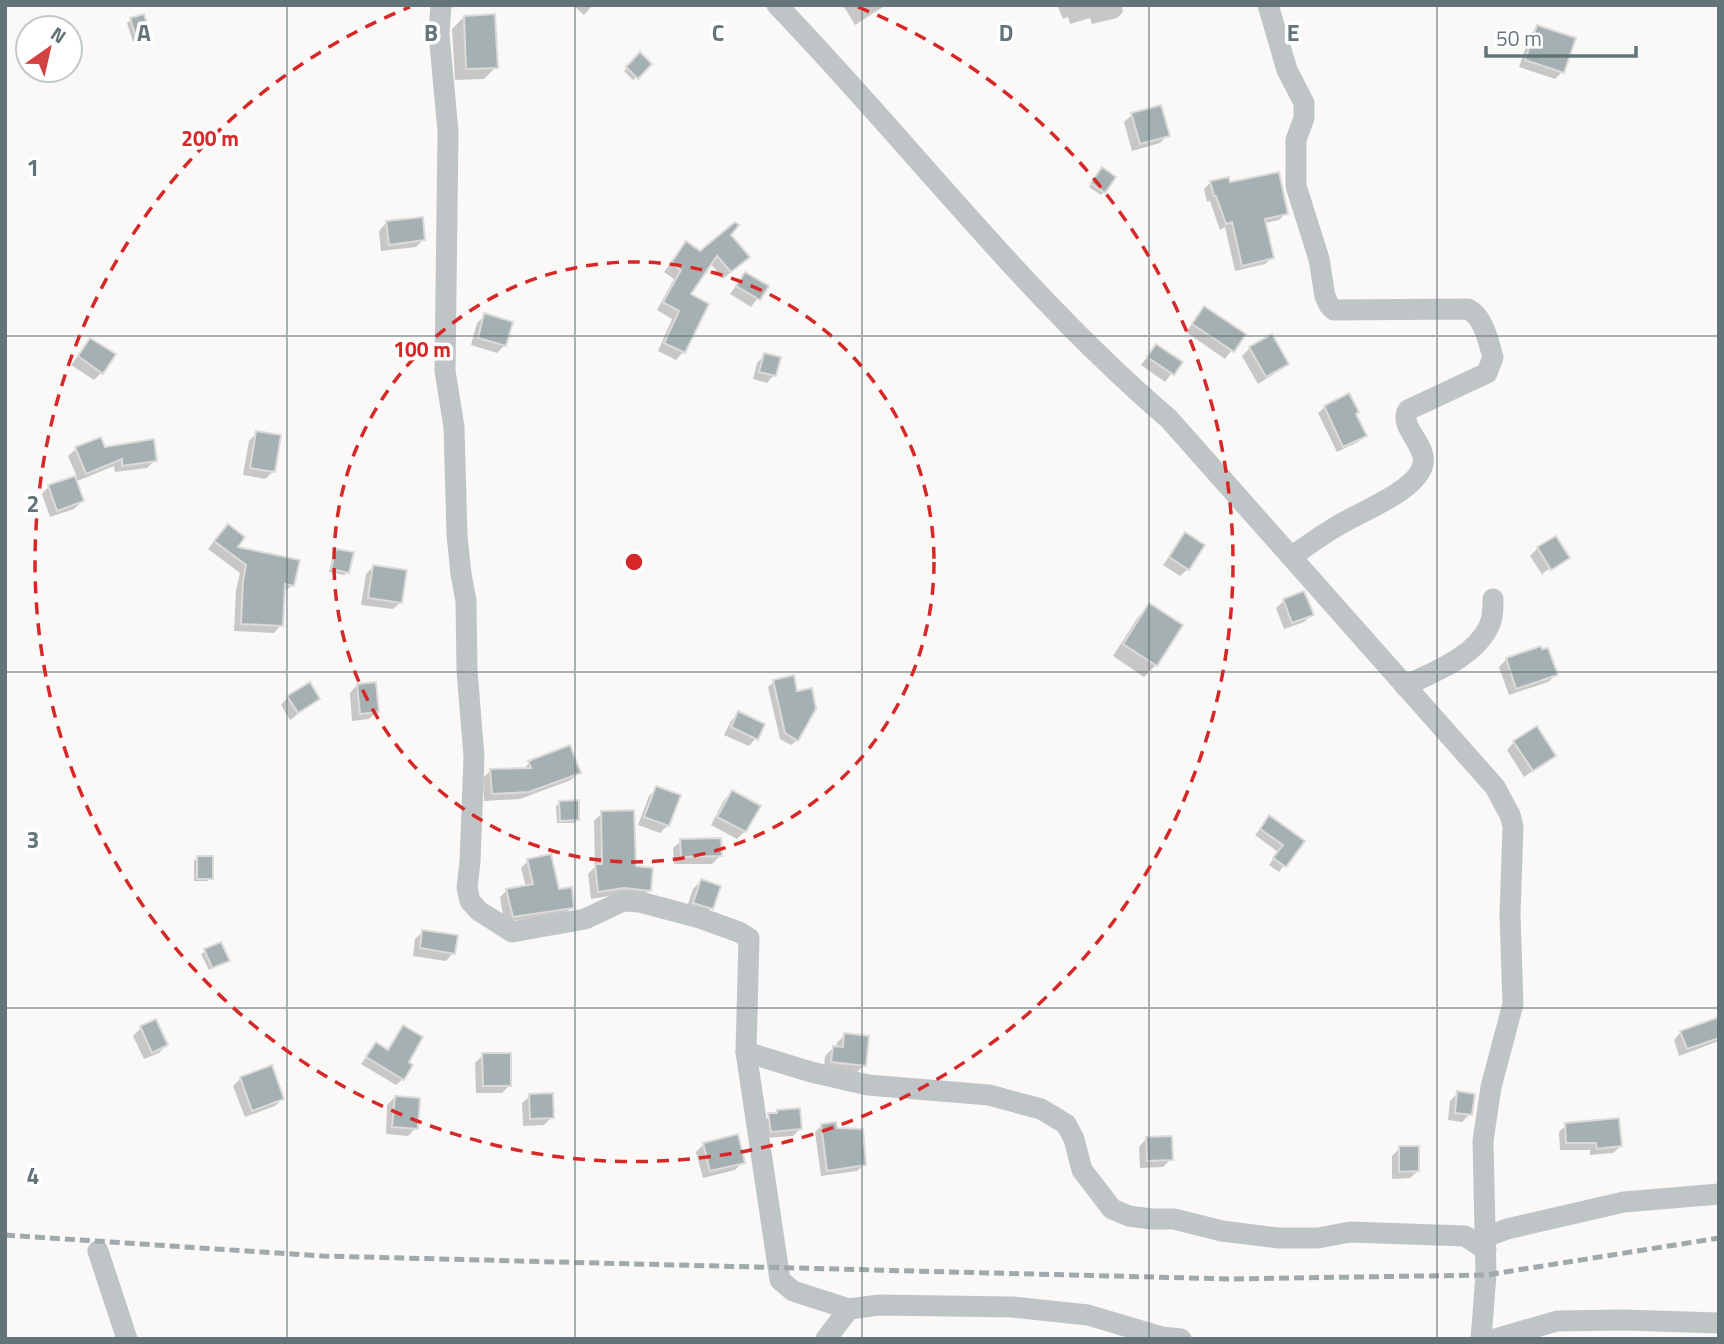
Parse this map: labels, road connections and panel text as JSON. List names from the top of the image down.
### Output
{
  "scale_bar": "50 m",
  "north": "top right",
  "grid": {
    "columns": [
      "A",
      "B",
      "C",
      "D",
      "E"
    ],
    "rows": [
      "1",
      "2",
      "3",
      "4"
    ]
  },
  "rings": ["200 m", "100 m"]
}
